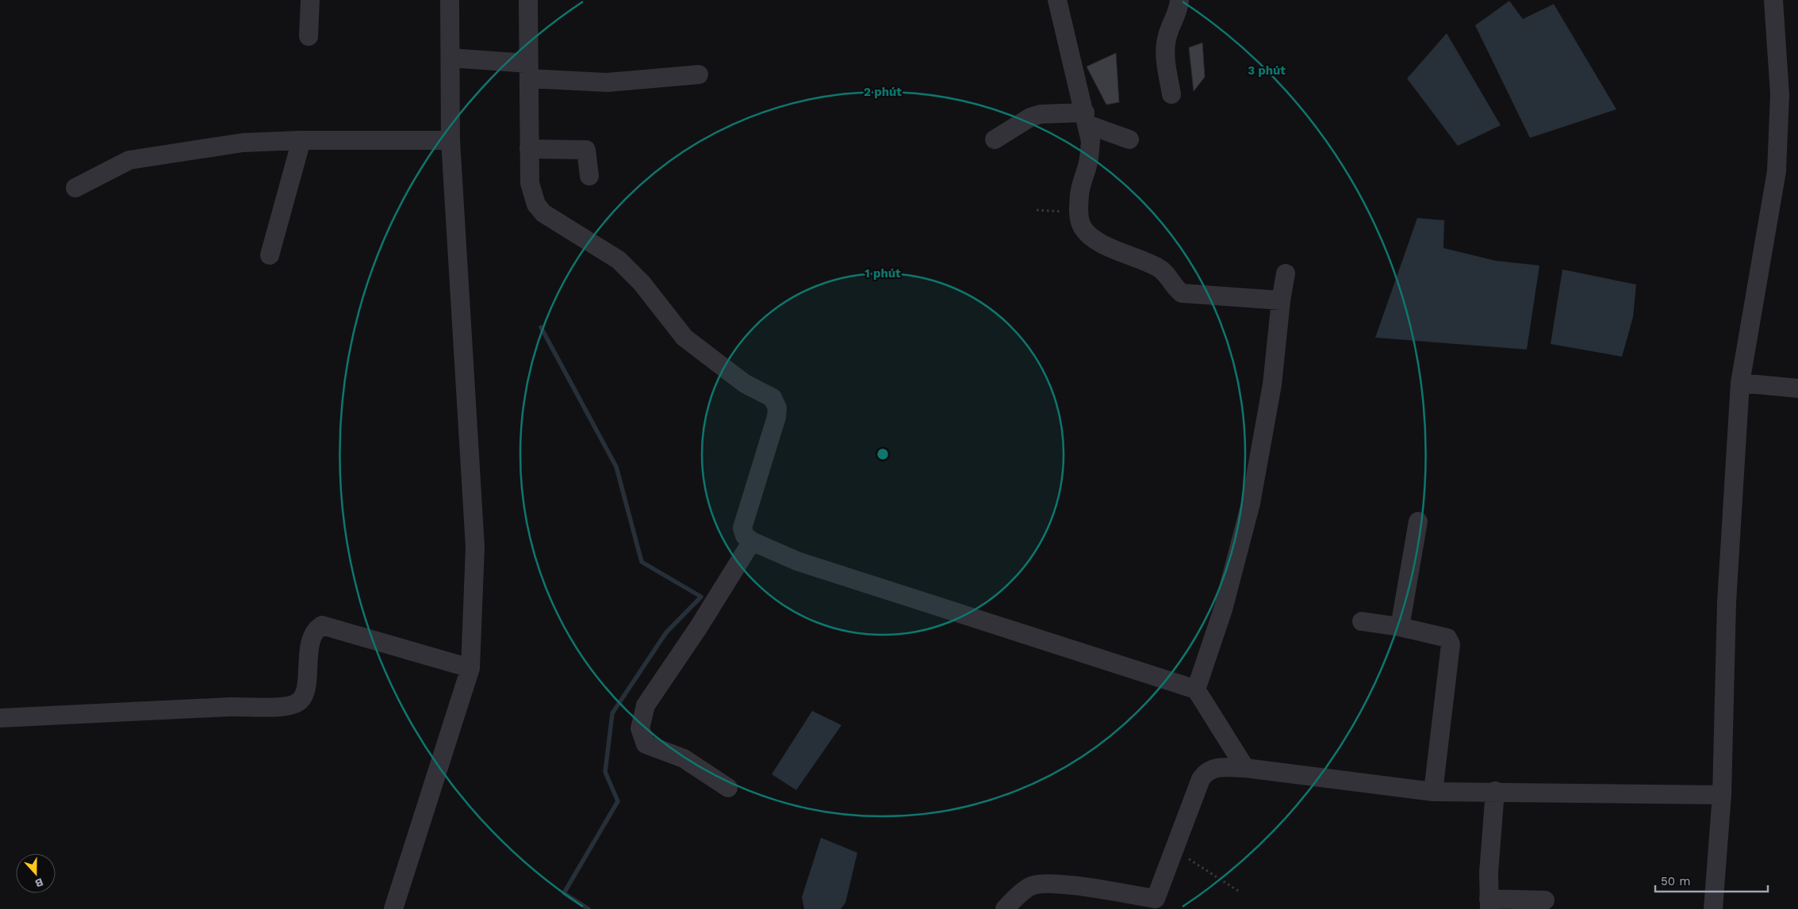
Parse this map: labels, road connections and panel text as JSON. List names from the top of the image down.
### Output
{
  "scale_bar": "50 m",
  "north": "bottom",
  "rings": ["3 phút", "2 phút", "1 phút"]
}
